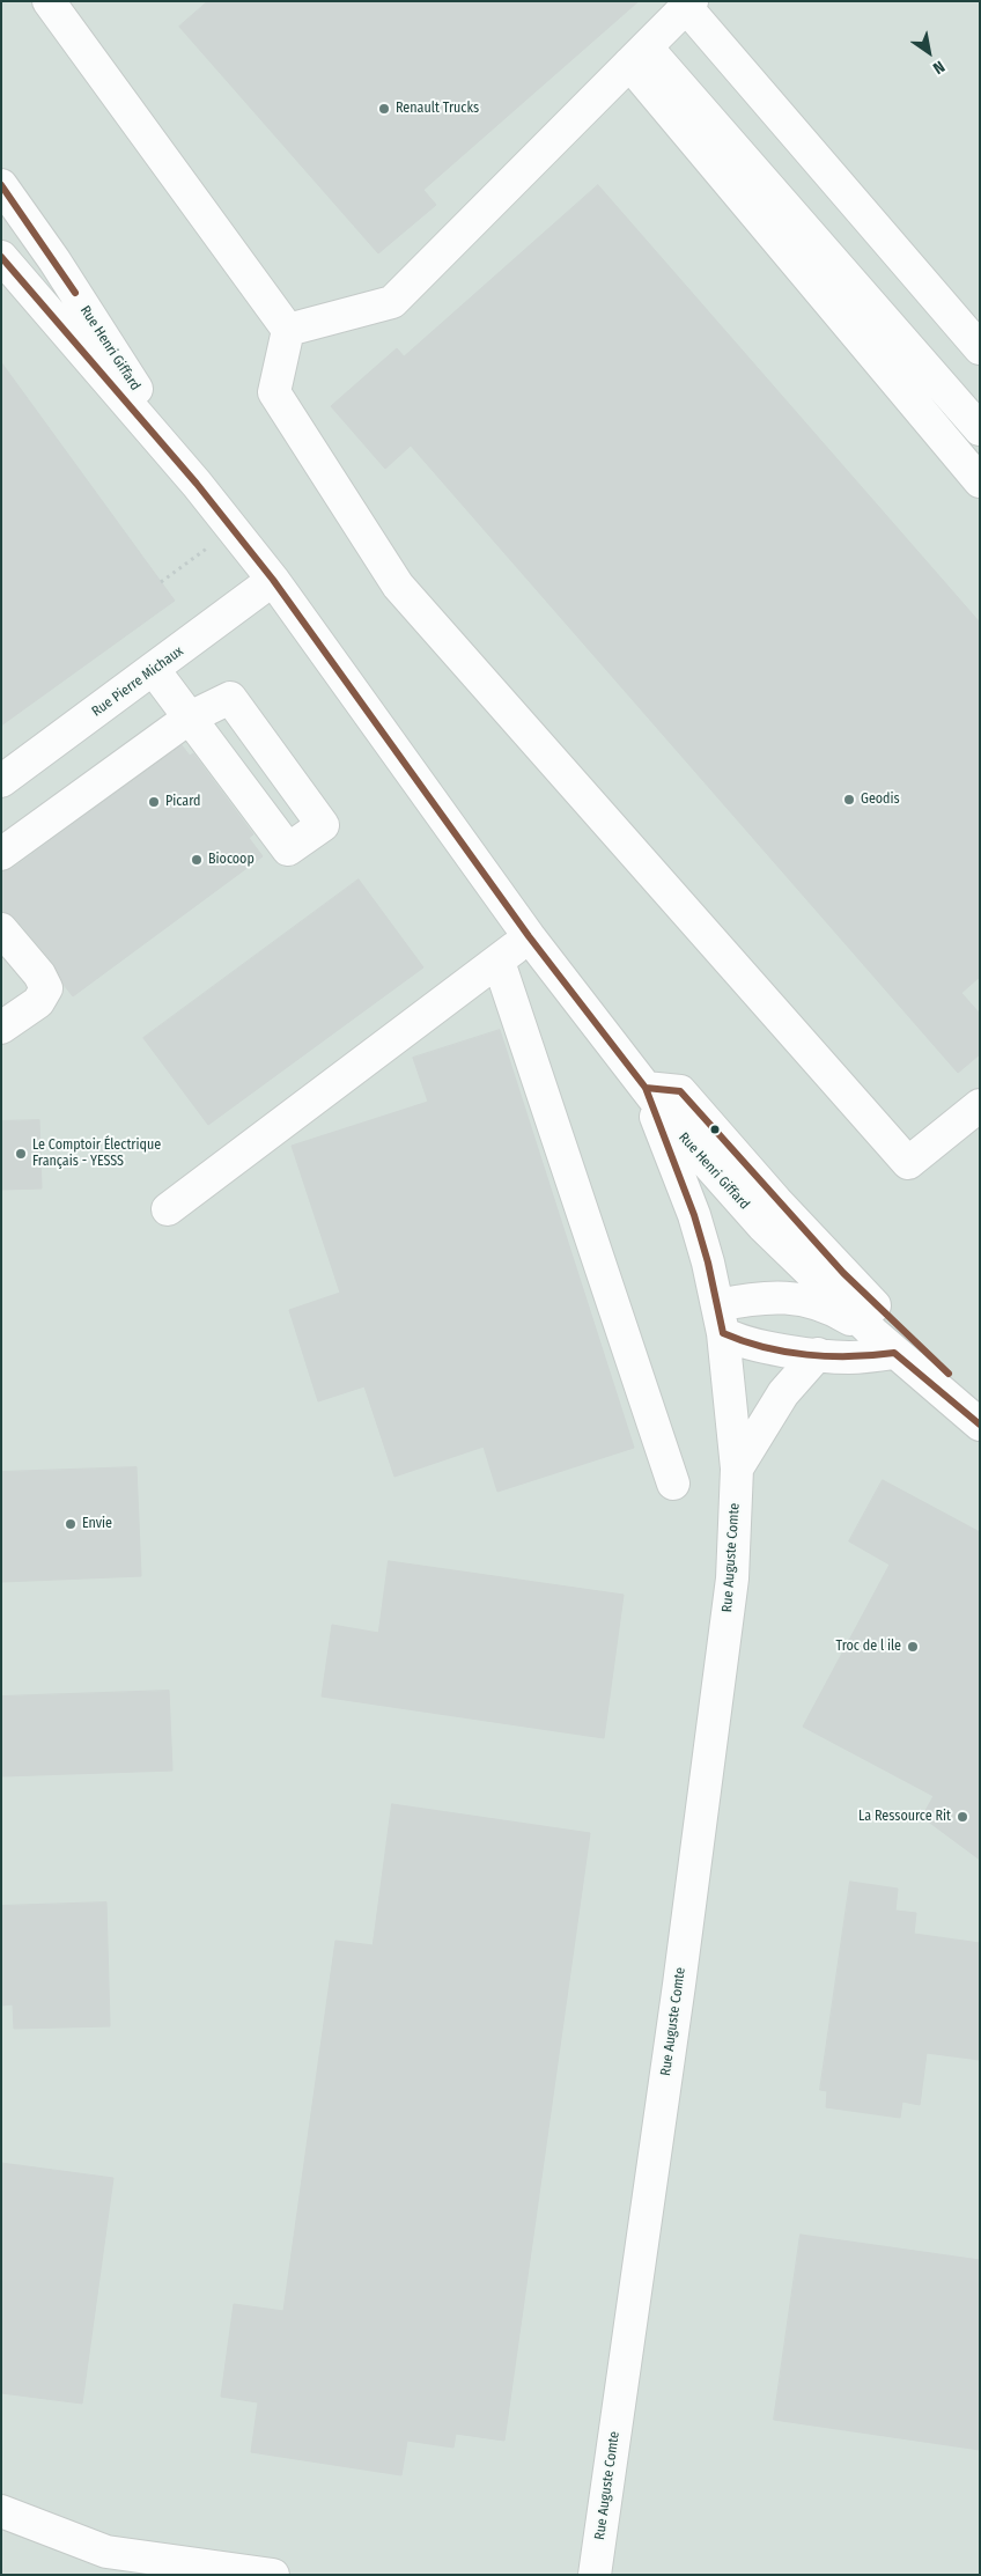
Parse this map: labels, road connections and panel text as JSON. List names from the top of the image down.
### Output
{
  "streets": {
    "street": ["Rue Henri Giffard", "Rue Pierre Michaux", "Rue Auguste Comte"]
  },
  "crossings": [
    ["Rue Henri Giffard", "Rue Pierre Michaux"],
    ["Rue Henri Giffard", "Rue Auguste Comte"]
  ],
  "places": [
    "Renault Trucks",
    "Geodis",
    "Picard",
    "Biocoop",
    "Le Comptoir Électrique Français - YESSS",
    "Envie",
    "Troc de l ile",
    "La Ressource Rit"
  ],
  "north": "bottom right"
}
